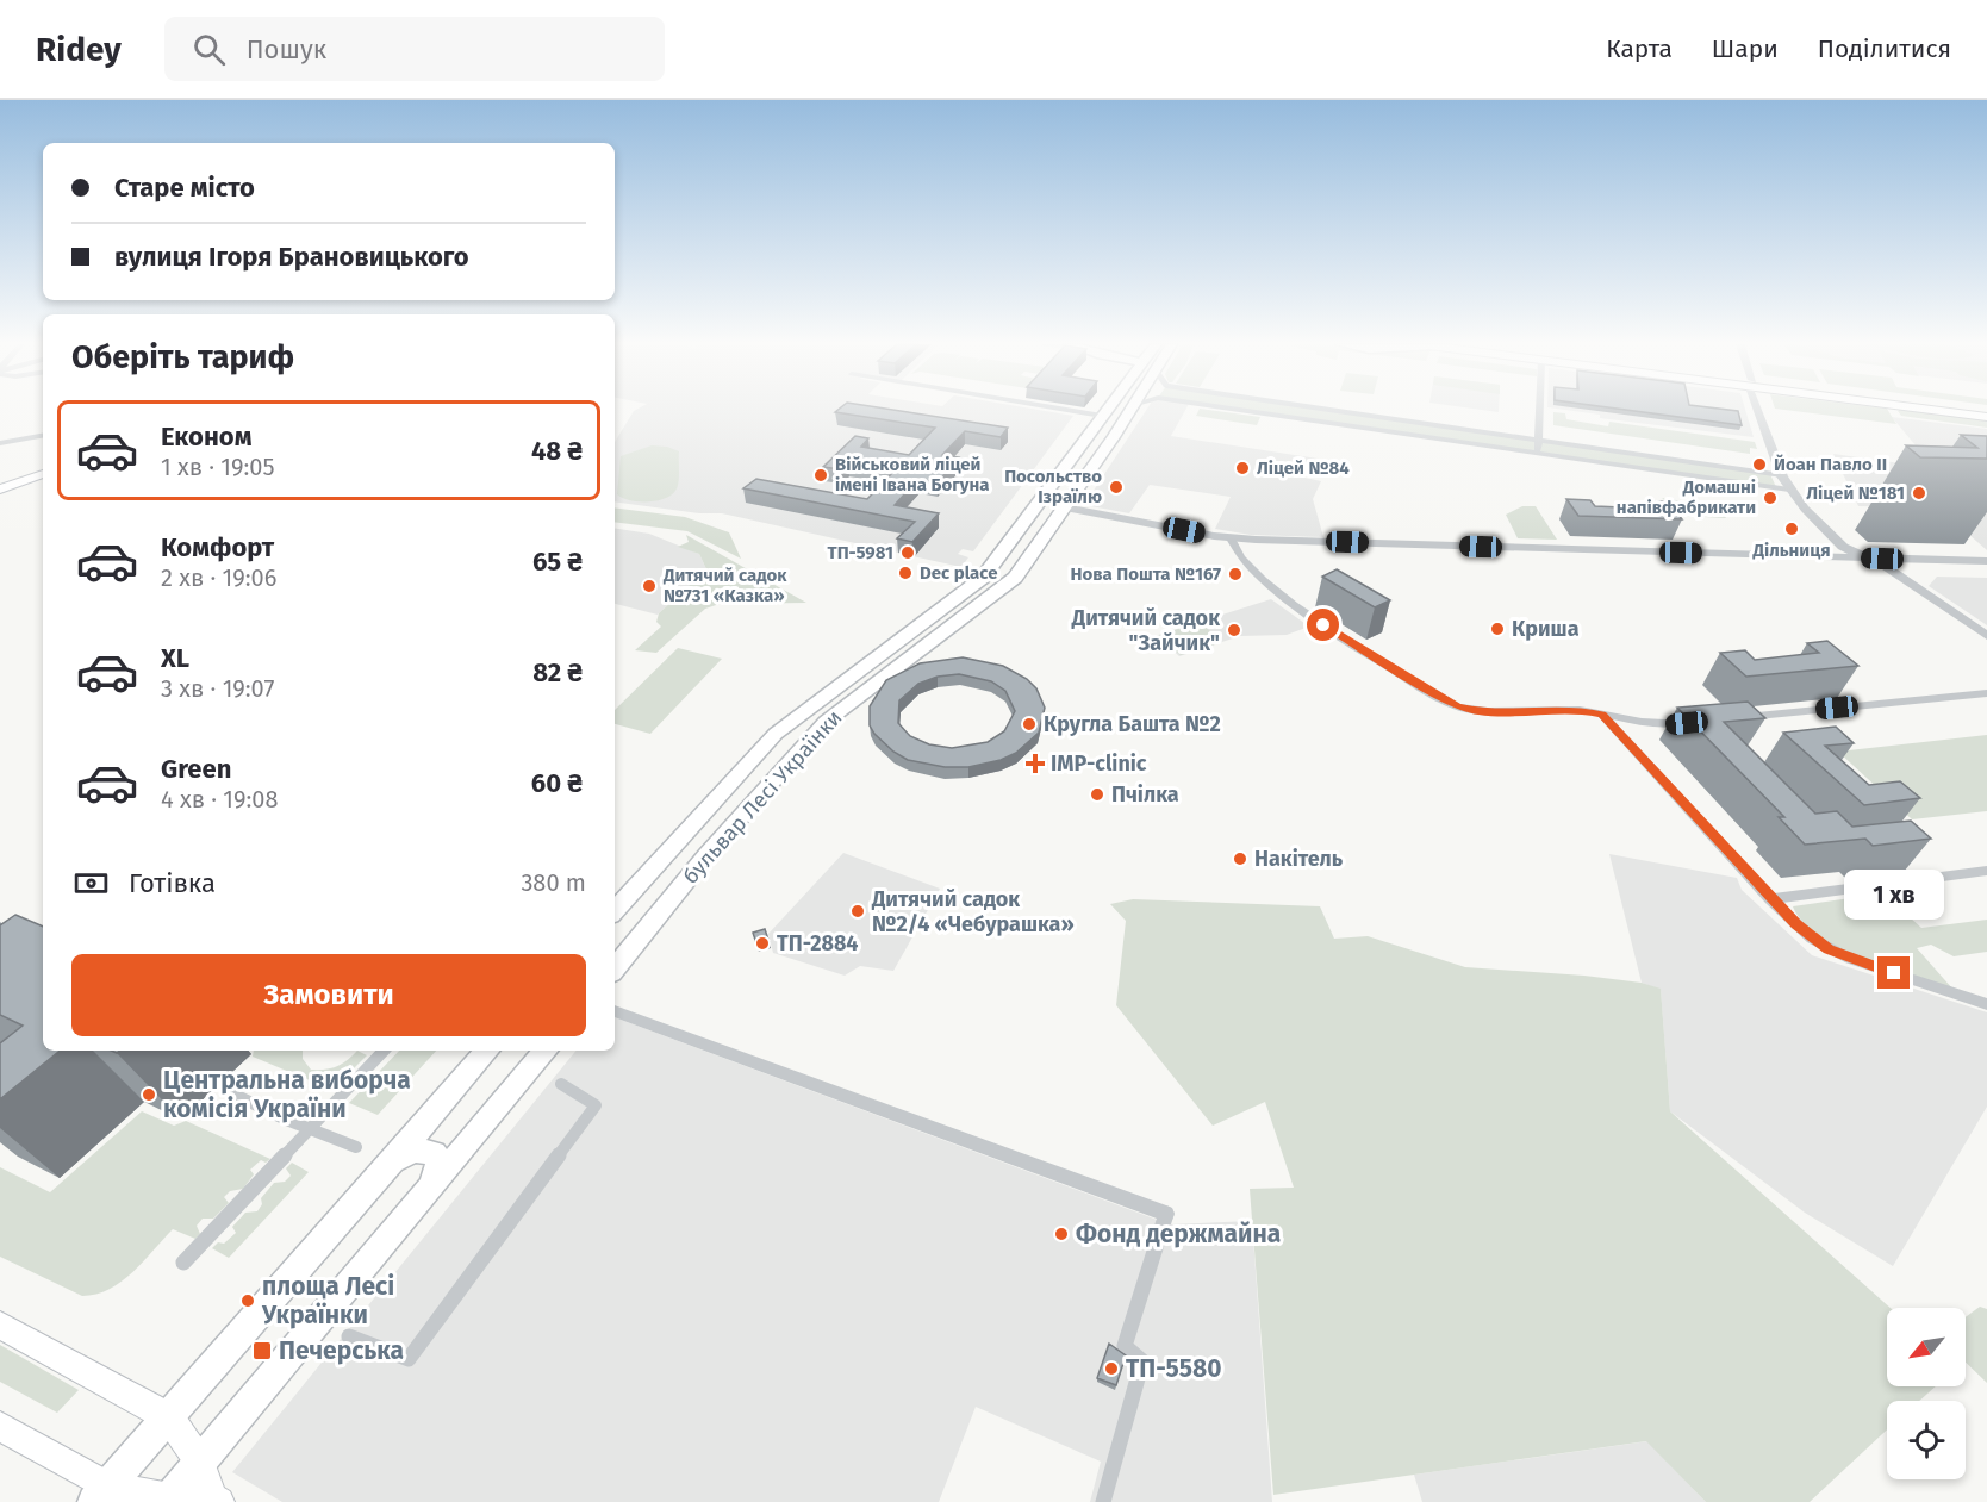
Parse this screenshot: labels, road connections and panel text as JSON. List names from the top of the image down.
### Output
{
  "streets": {
    "main road": ["бульвар Лесі Українки"]
  },
  "places": {
    "other": [
      "Йоан Павло II",
      "Ліцей №84",
      "Військовий ліцей імені Івана Богуна",
      "Посольство Ізраїлю",
      "Ліцей №181",
      "Домашні напівфабрикати",
      "Дільниця",
      "ТП-5981",
      "Dec place",
      "Нова Пошта №167",
      "Дитячий садок №731 «Казка»",
      "Криша",
      "Дитячий садок \"Зайчик\"",
      "Кругла Башта №2",
      "Пчілка",
      "Накітель",
      "Дитячий садок №2/4 «Чебурашка»",
      "ТП-2884",
      "Центральна виборча комісія України",
      "Фонд держмайна",
      "площа Лесі Українки",
      "ТП-5580"
    ],
    "health": ["IMP-clinic"],
    "transit": ["Печерська"]
  },
  "north": "bottom left",
  "page": {
    "header": "Ridey",
    "search": "Пошук",
    "nav": ["Карта", "Шари", "Поділитися"],
    "banner": ["Старе місто", "вулиця Ігоря Брановицького"],
    "heading": "Оберіть тариф",
    "list": [
      {
        "name": "Економ",
        "note": "1 хв · 19:05",
        "value": "48 ₴"
      },
      {
        "name": "Комфорт",
        "note": "2 хв · 19:06",
        "value": "65 ₴"
      },
      {
        "name": "XL",
        "note": "3 хв · 19:07",
        "value": "82 ₴"
      },
      {
        "name": "Green",
        "note": "4 хв · 19:08",
        "value": "60 ₴"
      }
    ],
    "pay": ["Готівка", "380 m"],
    "bubble": "1 хв",
    "buttons": "Замовити"
  }
}
